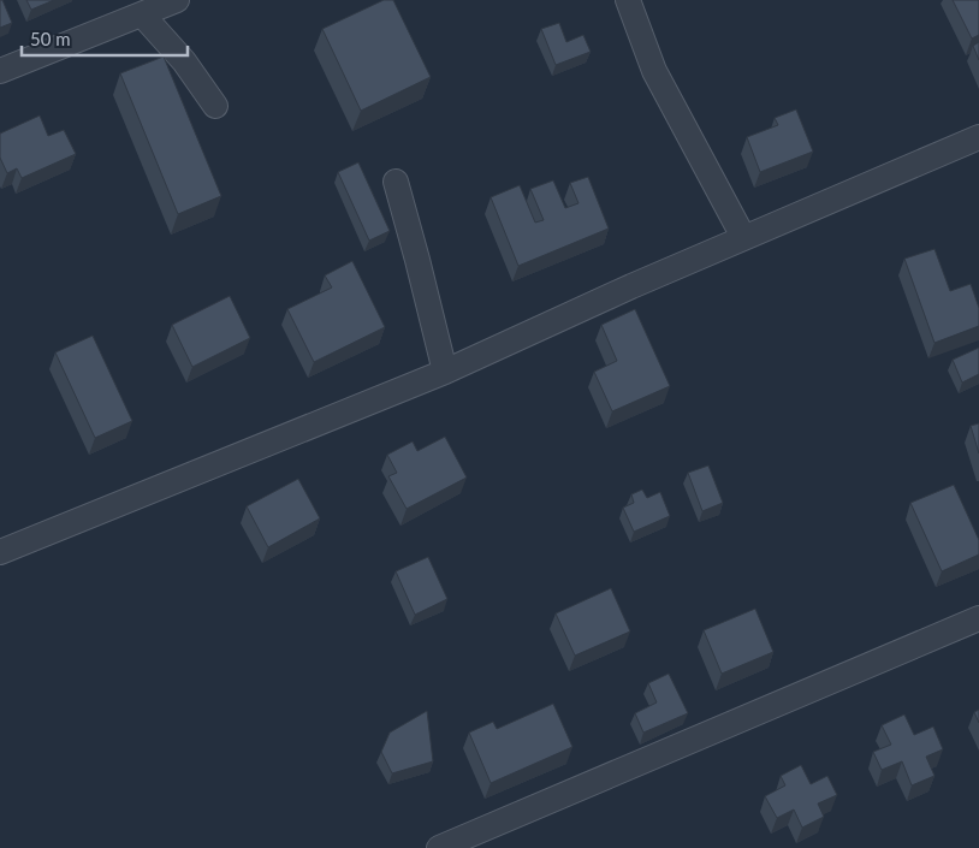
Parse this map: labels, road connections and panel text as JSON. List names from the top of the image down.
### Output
{
  "scale_bar": "50 m"
}
